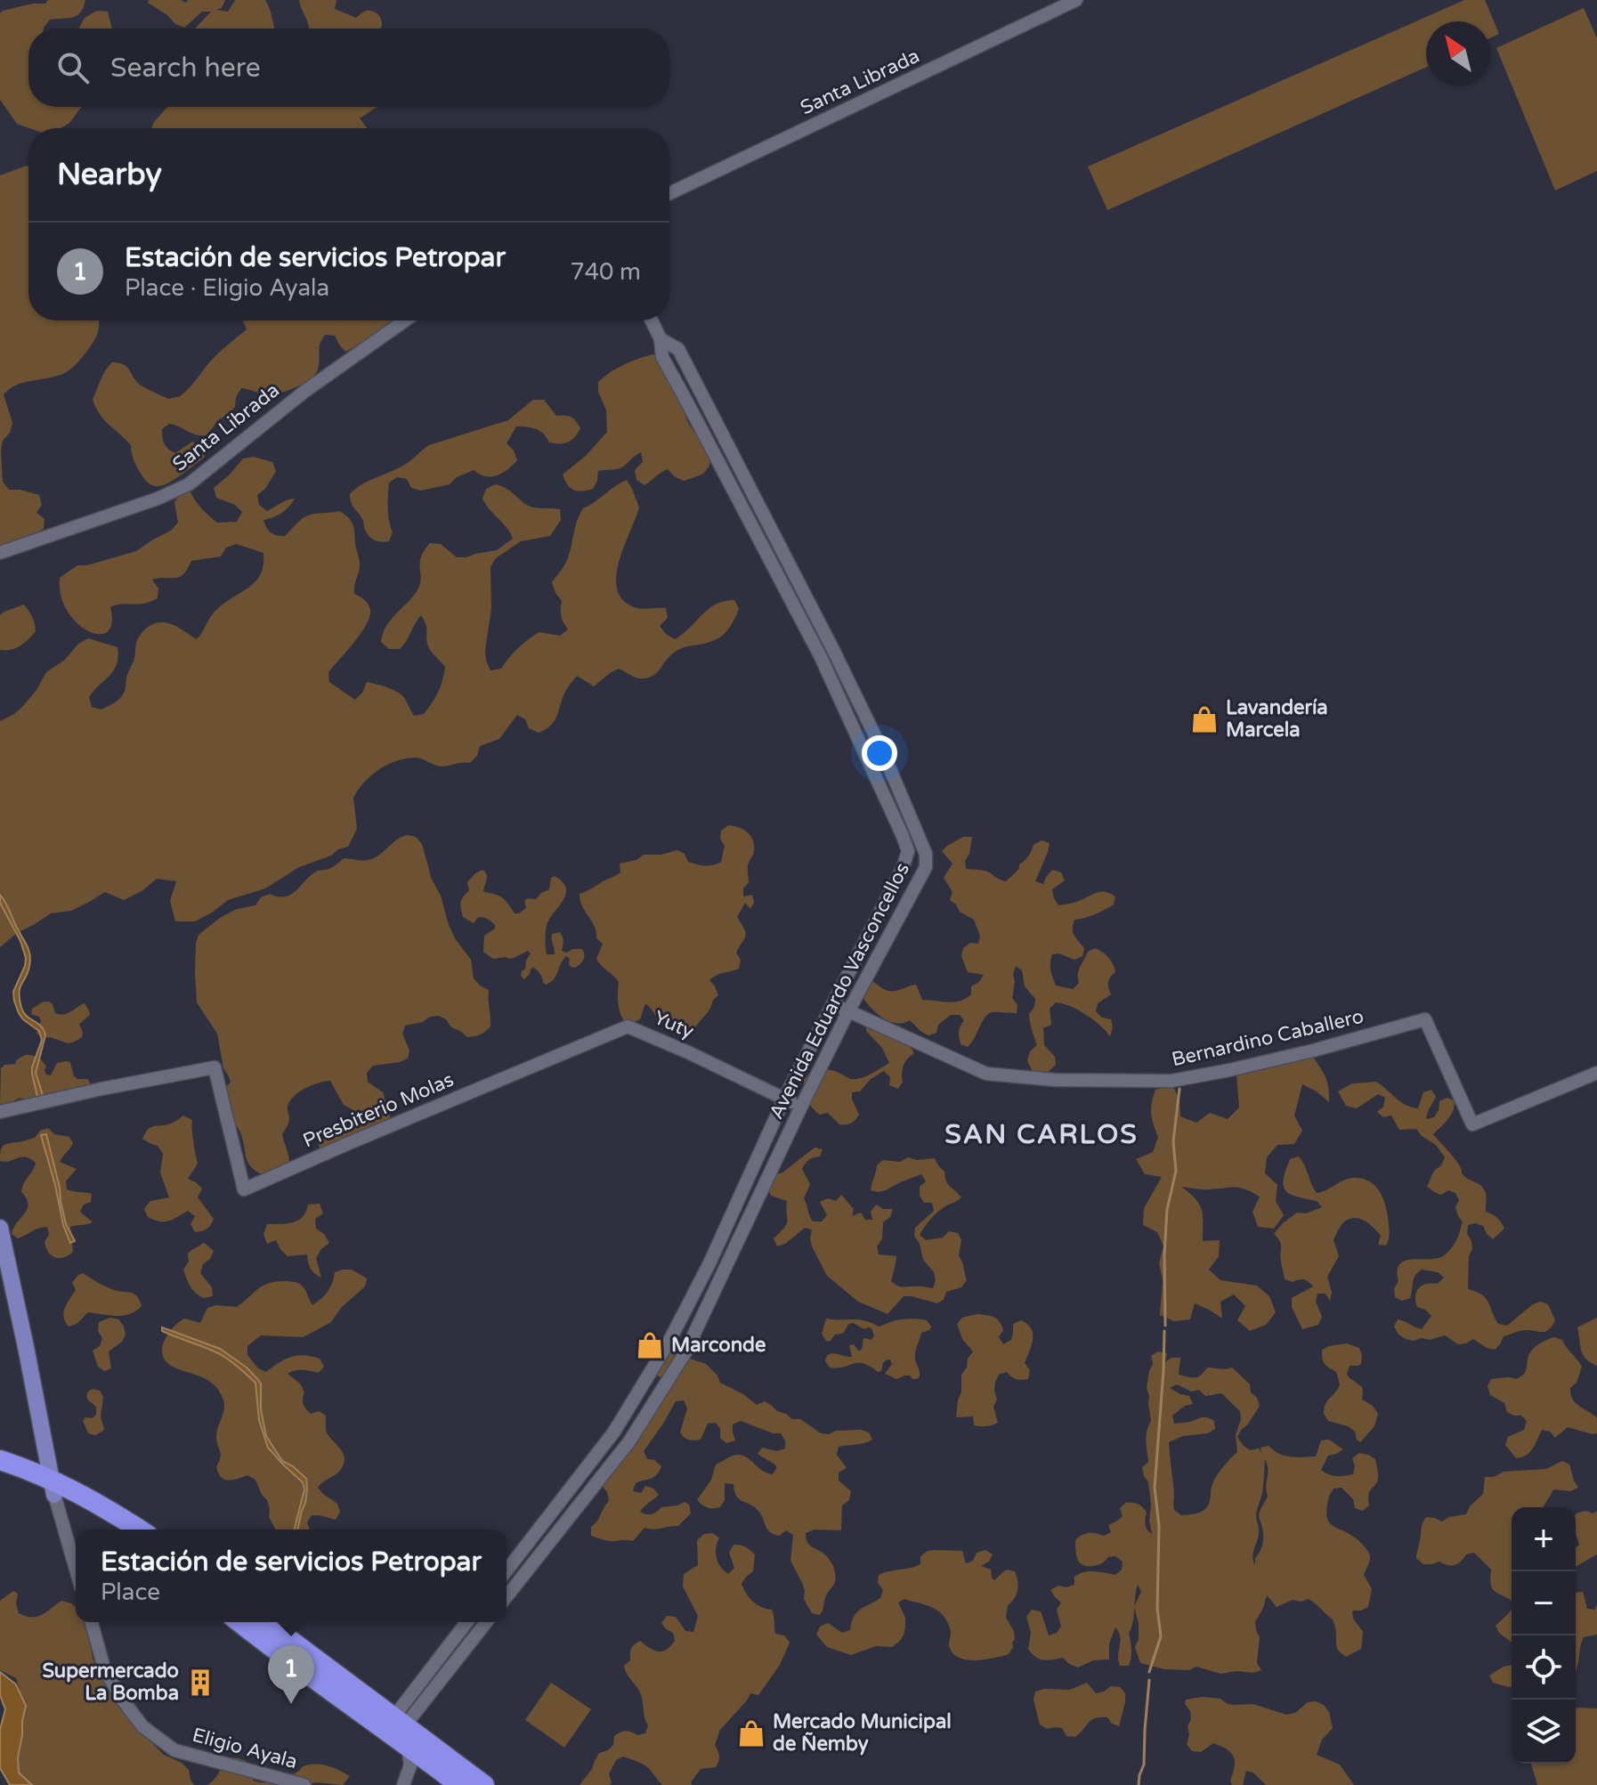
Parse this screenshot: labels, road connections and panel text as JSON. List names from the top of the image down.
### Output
{
  "streets": {
    "street": [
      "Santa Librada",
      "Avenida Eduardo Vasconcellos",
      "Yuty",
      "Bernardino Caballero",
      "Presbiterio Molas",
      "Eligio Ayala"
    ]
  },
  "crossings": [
    ["Avenida Eduardo Vasconcellos", "Yuty"],
    ["Avenida Eduardo Vasconcellos", "Bernardino Caballero"],
    ["Yuty", "Presbiterio Molas"]
  ],
  "districts": ["SAN CARLOS"],
  "places": {
    "shop": ["Lavandería Marcela", "Marconde", "Mercado Municipal de Ñemby"],
    "building": ["Supermercado La Bomba"]
  },
  "north": "top left",
  "page": {
    "search": "Search here",
    "heading": "Nearby",
    "list": [
      {
        "mark": "1",
        "name": "Estación de servicios Petropar",
        "note": "Place · Eligio Ayala",
        "value": "740 m"
      }
    ],
    "map_buttons": ["+", "−"],
    "popup": ["Estación de servicios Petropar", "Place"],
    "pins": "1"
  }
}
